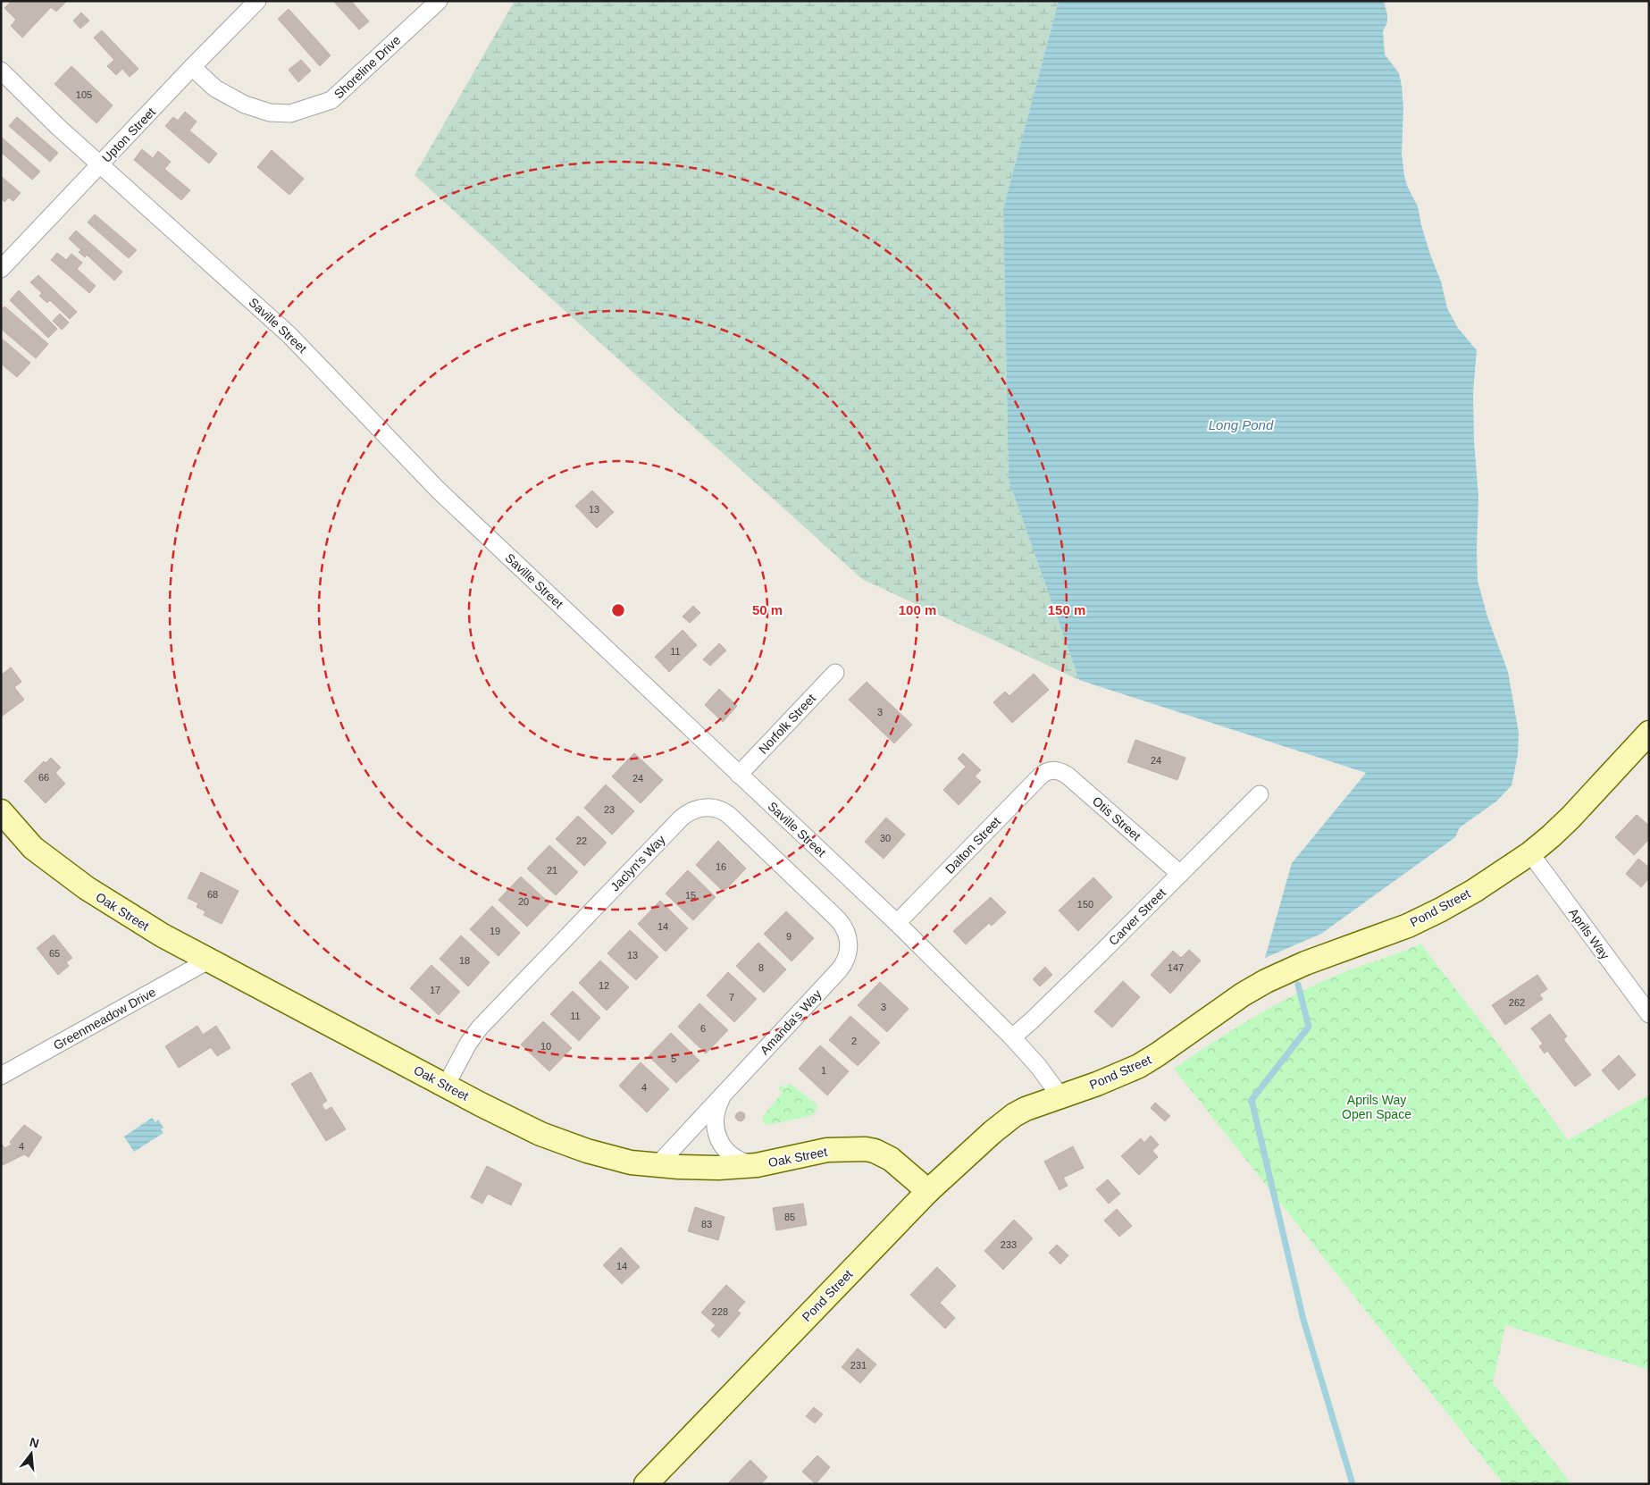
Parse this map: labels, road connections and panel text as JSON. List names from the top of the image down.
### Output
{
  "streets": {
    "street": [
      "Shoreline Drive",
      "Upton Street",
      "Saville Street",
      "Norfolk Street",
      "Otis Street",
      "Dalton Street",
      "Jaclyn's Way",
      "Pond Street",
      "Oak Street",
      "Carver Street",
      "Aprils Way",
      "Greenmeadow Drive",
      "Amanda's Way"
    ]
  },
  "crossings": [
    ["Shoreline Drive", "Upton Street"],
    ["Upton Street", "Saville Street"],
    ["Saville Street", "Norfolk Street"],
    ["Saville Street", "Dalton Street"],
    ["Saville Street", "Pond Street"],
    ["Saville Street", "Carver Street"],
    ["Otis Street", "Dalton Street"],
    ["Otis Street", "Carver Street"],
    ["Jaclyn's Way", "Oak Street"],
    ["Jaclyn's Way", "Amanda's Way"],
    ["Pond Street", "Oak Street"],
    ["Pond Street", "Aprils Way"],
    ["Oak Street", "Greenmeadow Drive"],
    ["Oak Street", "Amanda's Way"]
  ],
  "water": ["Long Pond"],
  "parks": ["Aprils Way Open Space"],
  "house_numbers": [
    "105",
    "13",
    "11",
    "3",
    "24",
    "66",
    "24",
    "23",
    "30",
    "22",
    "16",
    "21",
    "68",
    "15",
    "20",
    "150",
    "14",
    "19",
    "9",
    "65",
    "13",
    "18",
    "8",
    "147",
    "12",
    "17",
    "7",
    "262",
    "3",
    "11",
    "6",
    "2",
    "10",
    "5",
    "1",
    "4",
    "4",
    "85",
    "83",
    "233",
    "14",
    "228",
    "231"
  ],
  "north": "top",
  "rings": ["50 m", "100 m", "150 m"]
}
